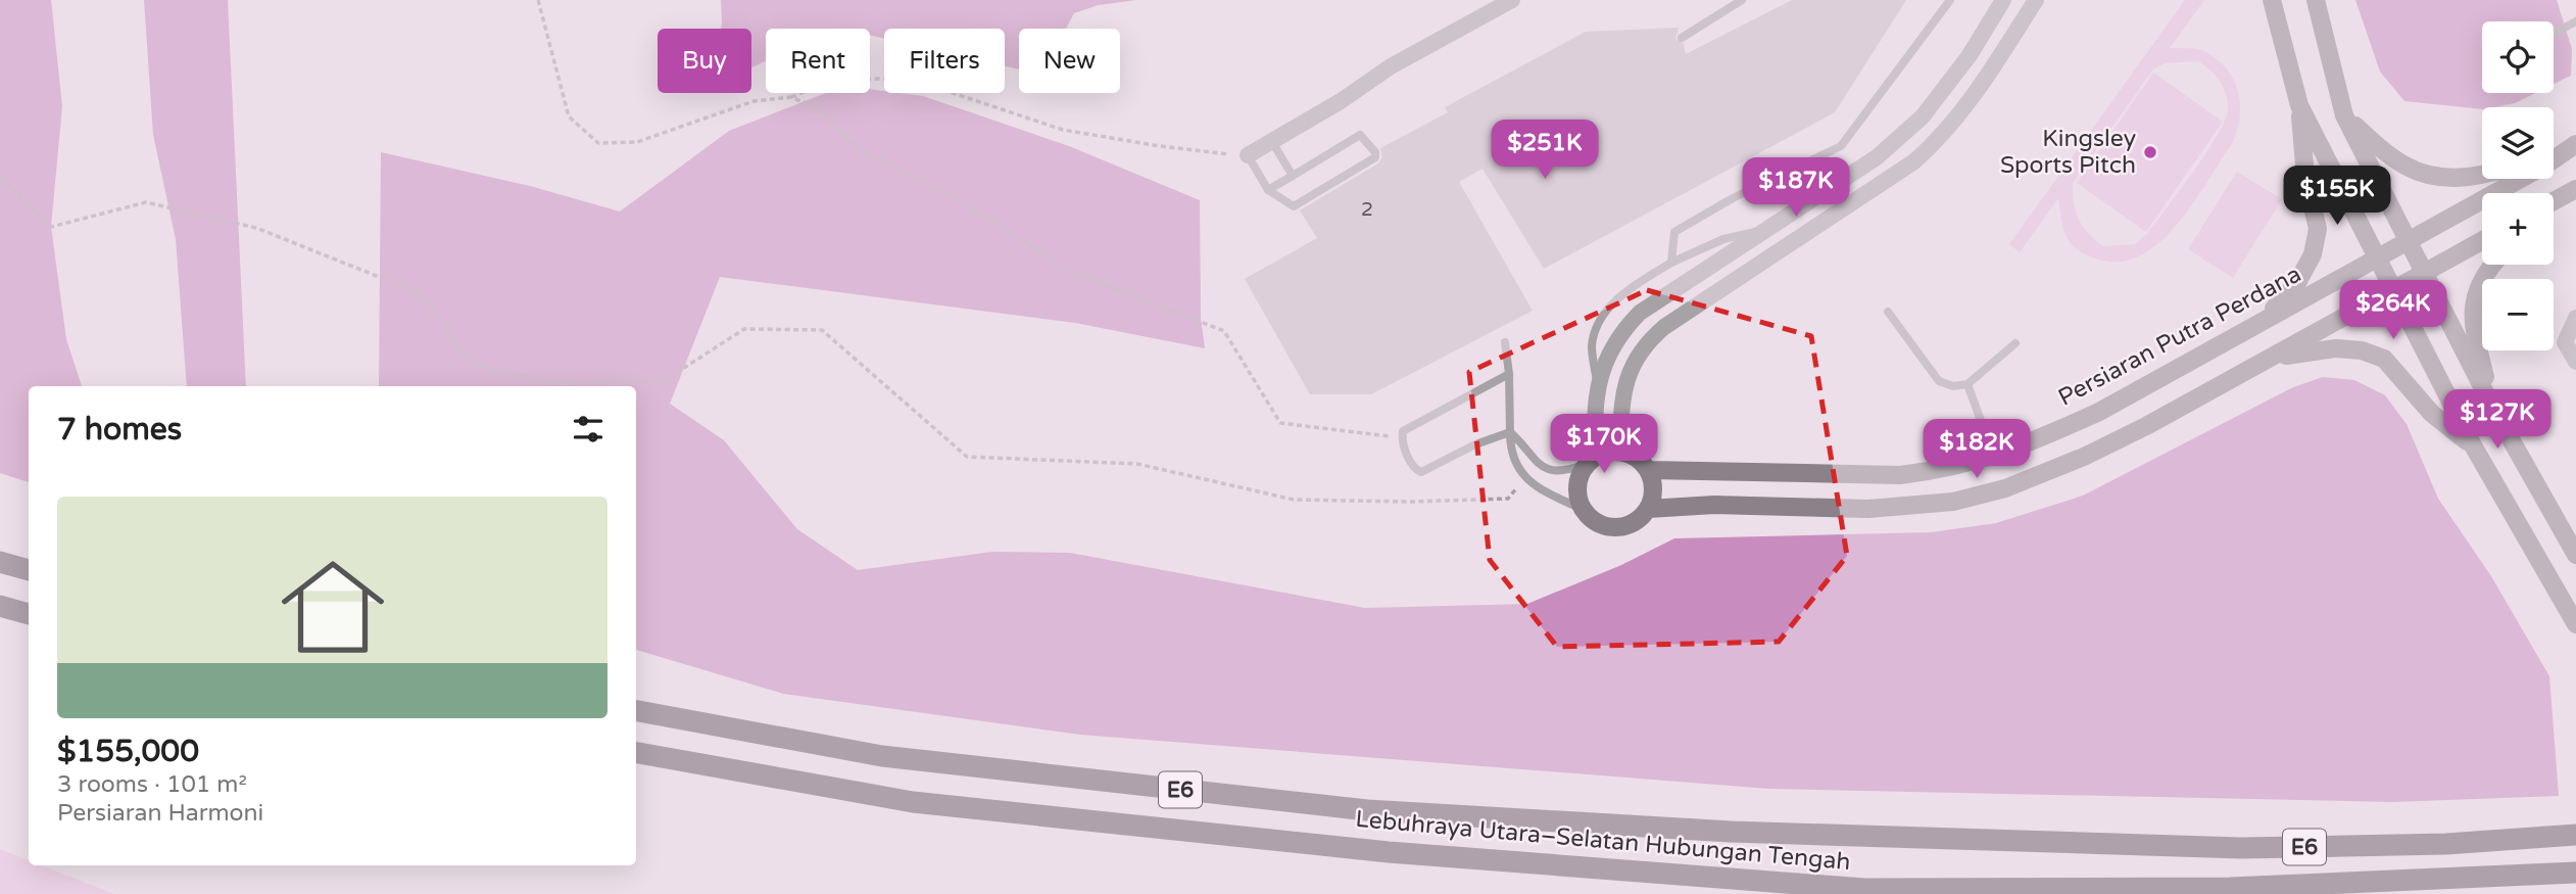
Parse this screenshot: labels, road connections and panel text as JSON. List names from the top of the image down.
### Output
{
  "streets": {
    "highway": ["E6", "Lebuhraya Utara–Selatan Hubungan Tengah"],
    "main road": ["Persiaran Putra Perdana"]
  },
  "places": ["Kingsley Sports Pitch"],
  "house_numbers": ["2"],
  "page": {
    "map_buttons": ["+", "−"],
    "chip": [
      "Buy",
      "Rent",
      "Filters",
      "New"
    ],
    "price": [
      "$251K",
      "$187K",
      "$155K",
      "$264K",
      "$127K",
      "$170K",
      "$182K"
    ],
    "heading": "7 homes",
    "list": [
      {
        "name": "$155,000",
        "note": "3 rooms · 101 m² · Persiaran Harmoni"
      }
    ]
  }
}
